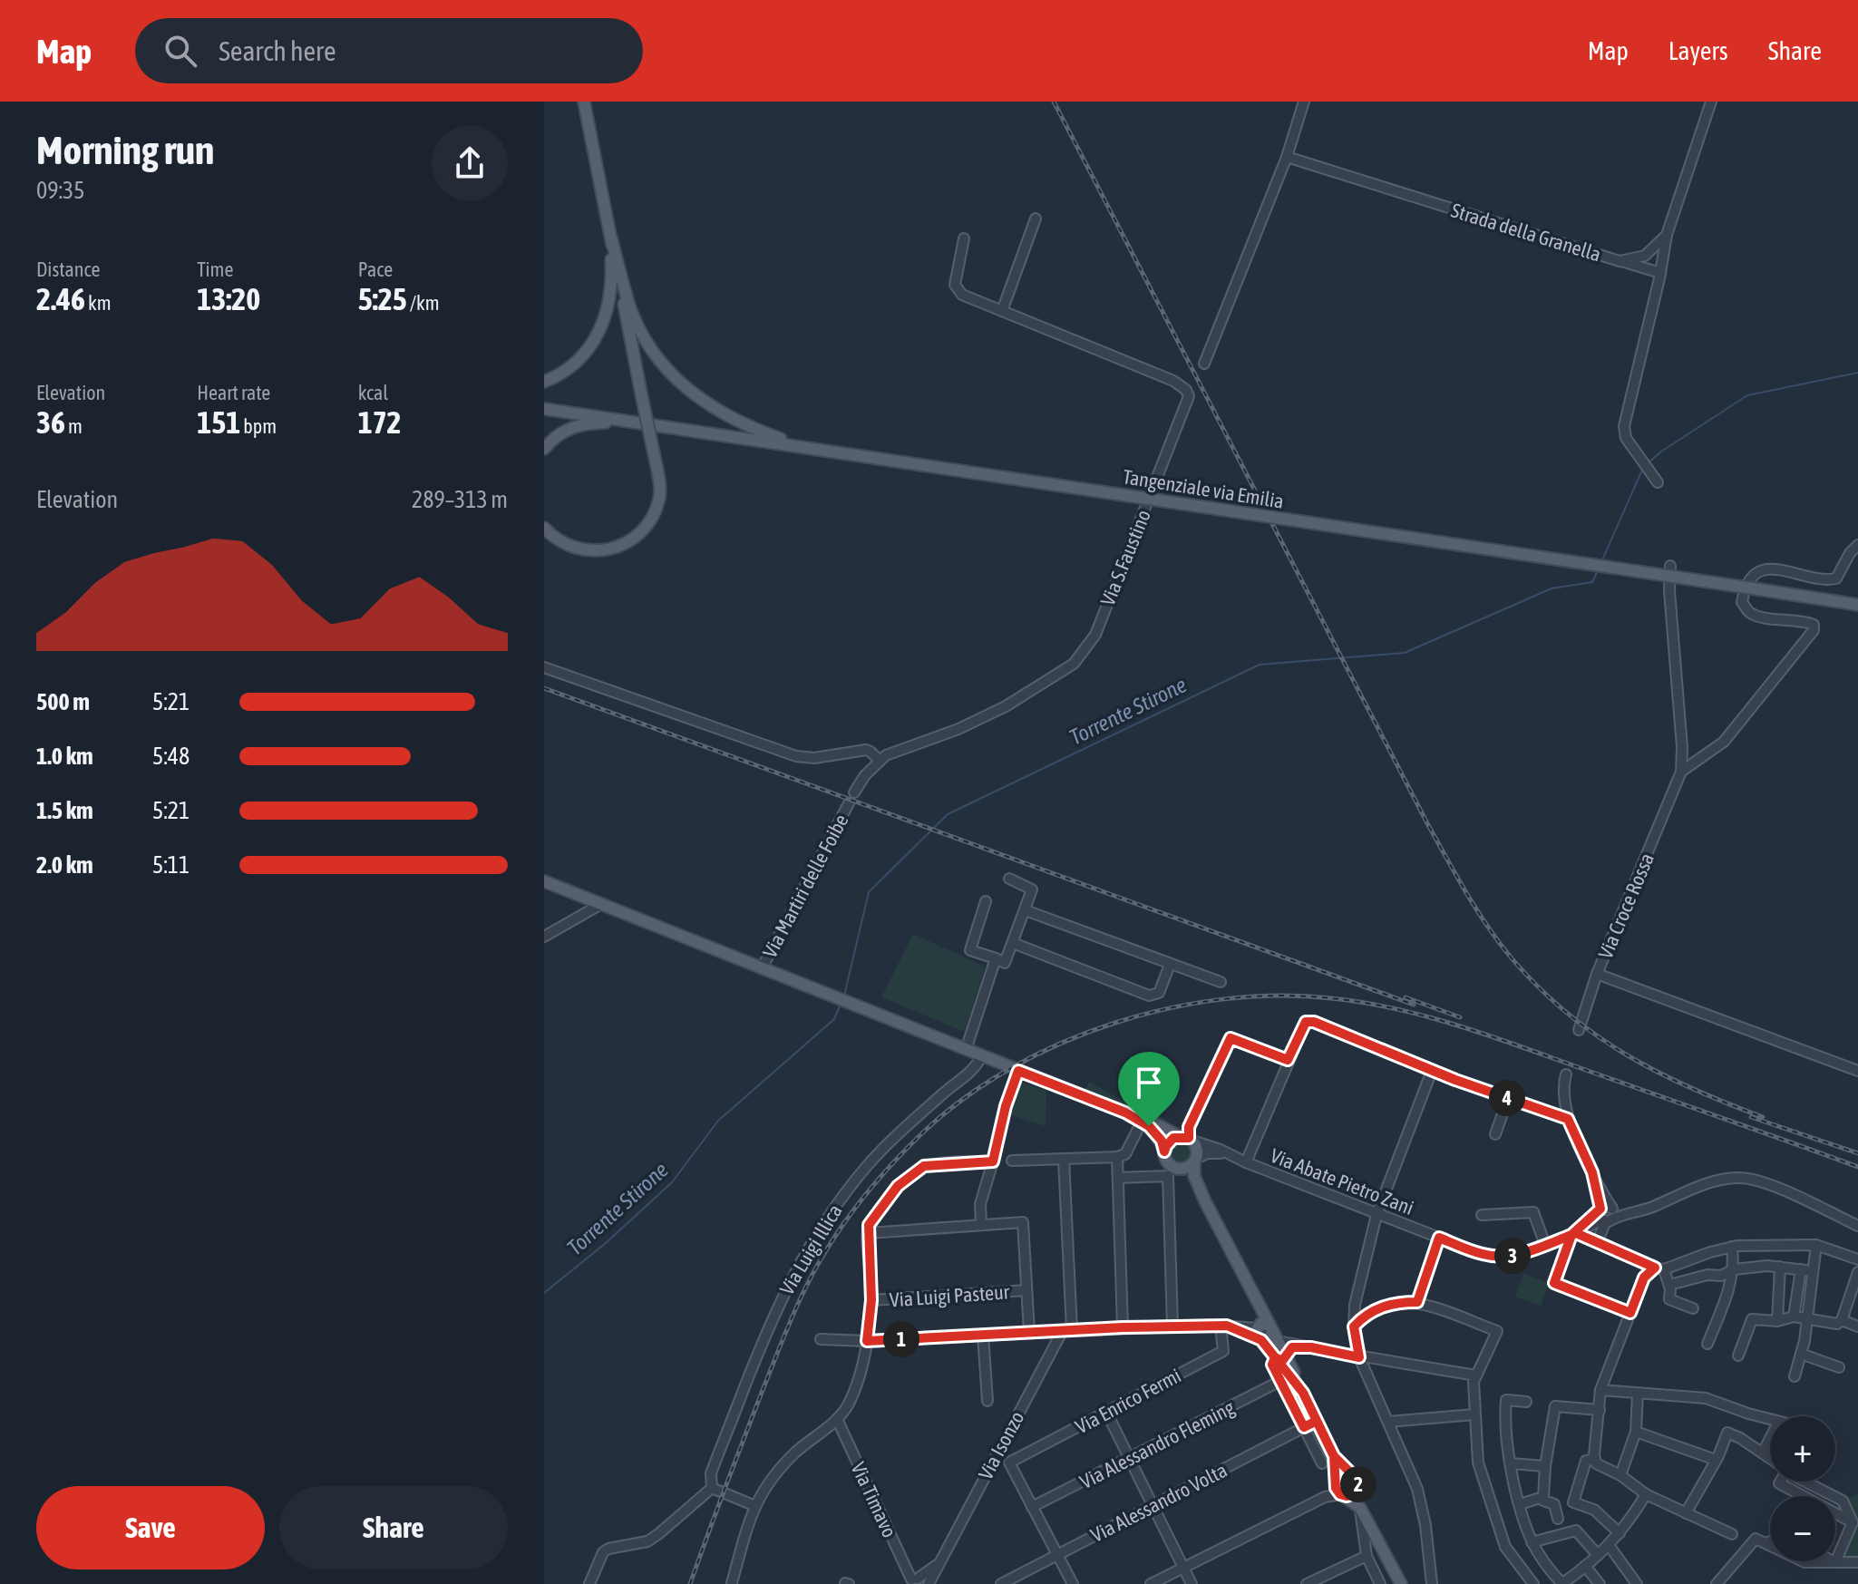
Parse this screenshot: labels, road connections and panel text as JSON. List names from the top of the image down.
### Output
{
  "streets": {
    "main road": ["Tangenziale via Emilia", "Via Abate Pietro Zani"],
    "street": [
      "Strada della Granella",
      "Via S.Faustino",
      "Via Martiri delle Foibe",
      "Via Croce Rossa",
      "Via Luigi Illica",
      "Via Luigi Pasteur",
      "Via Enrico Fermi",
      "Via Alessandro Fleming",
      "Via Isonzo",
      "Via Timavo",
      "Via Alessandro Volta"
    ]
  },
  "crossings": [
    ["Via Martiri delle Foibe", "Via Abate Pietro Zani"],
    ["Via Abate Pietro Zani", "Via Luigi Illica"],
    ["Via Enrico Fermi", "Via Alessandro Fleming"],
    ["Via Isonzo", "Via Timavo"]
  ],
  "water": ["Torrente Stirone"],
  "page": {
    "header": "Map",
    "search": "Search here",
    "nav": ["Map", "Layers", "Share"],
    "heading": ["Morning run", "09:35"],
    "stats": [
      ["Distance", "2.46 km"],
      ["Time", "13:20"],
      ["Pace", "5:25 /km"],
      ["Elevation", "36 m"],
      ["Heart rate", "151 bpm"],
      ["kcal", "172"]
    ],
    "chart": ["Elevation", "289–313 m"],
    "list": [
      {
        "name": "500 m",
        "note": "5:21"
      },
      {
        "name": "1.0 km",
        "note": "5:48"
      },
      {
        "name": "1.5 km",
        "note": "5:21"
      },
      {
        "name": "2.0 km",
        "note": "5:11"
      }
    ],
    "pins": [
      "4",
      "3",
      "1",
      "2"
    ],
    "map_buttons": ["+", "−"],
    "buttons": ["Save", "Share"]
  }
}
